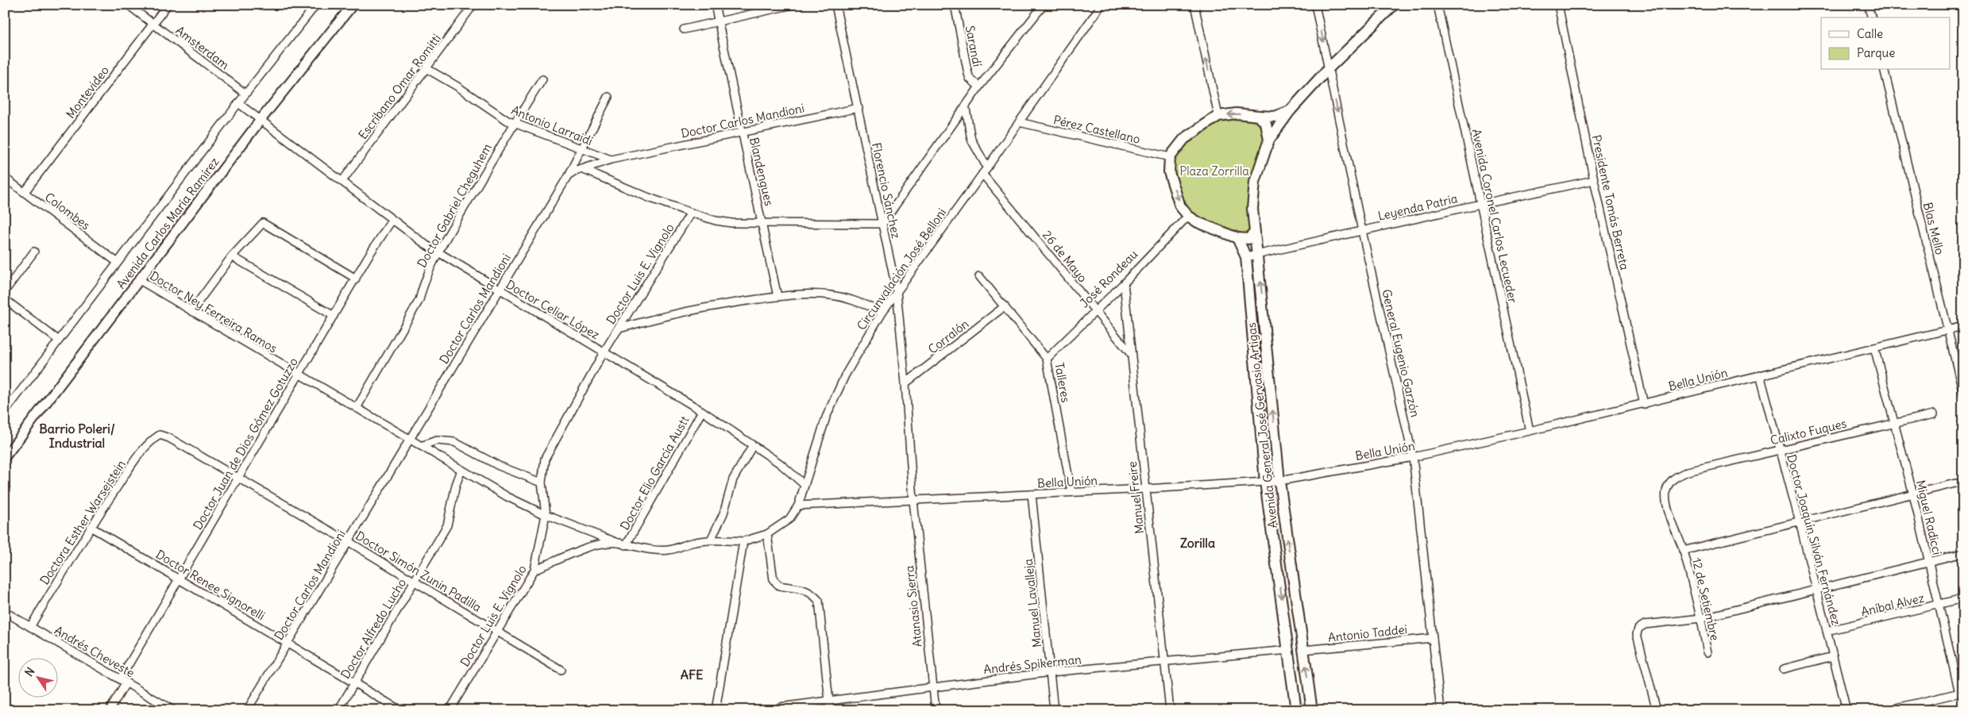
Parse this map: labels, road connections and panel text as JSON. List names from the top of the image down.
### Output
{
  "streets": {
    "main road": ["Avenida General José Gervasio Artigas"],
    "street": [
      "Sarandí",
      "Amsterdam",
      "Escribano Omar Romitti",
      "Montevideo",
      "Doctor Carlos Mandioni",
      "Antonio Larraidi",
      "Pérez Castellano",
      "Blandengues",
      "Florencio Sánchez",
      "Presidente Tomás Berreta",
      "Doctor Gabriel Cheguhem",
      "Leyenda Patria",
      "Colombes",
      "Avenida Coronel Carlos Lecueder",
      "Avenida Carlos María Ramírez",
      "Blas Mello",
      "26 de Mayo",
      "Circunvalación José Belloni",
      "Doctor Luis E. Vignolo",
      "José Rondeau",
      "Doctor Celiar López",
      "Doctor Ney Ferreira Ramos",
      "Corralón",
      "General Eugenio Garzón",
      "Bella Unión",
      "Talleres",
      "Calixto Fuques",
      "Doctor Juan de Dios Gómez Gotuzzo",
      "Doctor Elio García Austt",
      "Manuel Freire",
      "Miguel Radicci",
      "Doctora Esther Warsejstein",
      "Doctor Joaquín Silván Fernández",
      "Doctor Simón Zunin Padilla",
      "Doctor Renee Signorelli",
      "12 de Setiembre",
      "Manuel Lavalleja",
      "Aníbal Alvez",
      "Atanasio Sierra",
      "Doctor Alfredo Lucho",
      "Antonio Taddei",
      "Andrés Cheveste",
      "Andrés Spikerman"
    ]
  },
  "crossings": [
    ["Amsterdam", "Montevideo"],
    ["Amsterdam", "Avenida Carlos María Ramírez"],
    ["Escribano Omar Romitti", "Antonio Larraidi"],
    ["Escribano Omar Romitti", "Doctor Celiar López"],
    ["Montevideo", "Colombes"],
    ["Doctor Carlos Mandioni", "Antonio Larraidi"],
    ["Doctor Carlos Mandioni", "Blandengues"],
    ["Doctor Carlos Mandioni", "Florencio Sánchez"],
    ["Doctor Carlos Mandioni", "Doctor Celiar López"],
    ["Doctor Carlos Mandioni", "Doctor Ney Ferreira Ramos"],
    ["Doctor Carlos Mandioni", "Doctor Simón Zunin Padilla"],
    ["Doctor Carlos Mandioni", "Doctor Renee Signorelli"],
    ["Antonio Larraidi", "Doctor Gabriel Cheguhem"],
    ["Pérez Castellano", "Circunvalación José Belloni"],
    ["Florencio Sánchez", "Circunvalación José Belloni"],
    ["Florencio Sánchez", "Corralón"],
    ["Florencio Sánchez", "Bella Unión"],
    ["Florencio Sánchez", "Atanasio Sierra"],
    ["Presidente Tomás Berreta", "Leyenda Patria"],
    ["Presidente Tomás Berreta", "Bella Unión"],
    ["Doctor Gabriel Cheguhem", "Doctor Celiar López"],
    ["Doctor Gabriel Cheguhem", "Doctor Ney Ferreira Ramos"],
    ["Leyenda Patria", "Avenida Coronel Carlos Lecueder"],
    ["Leyenda Patria", "General Eugenio Garzón"],
    ["Leyenda Patria", "Avenida General José Gervasio Artigas"],
    ["Colombes", "Avenida Carlos María Ramírez"],
    ["Avenida Coronel Carlos Lecueder", "Bella Unión"],
    ["Avenida Carlos María Ramírez", "Doctor Celiar López"],
    ["Avenida Carlos María Ramírez", "Doctor Ney Ferreira Ramos"],
    ["Blas Mello", "Bella Unión"],
    ["26 de Mayo", "Circunvalación José Belloni"],
    ["26 de Mayo", "José Rondeau"],
    ["26 de Mayo", "Manuel Freire"],
    ["Circunvalación José Belloni", "Doctor Celiar López"],
    ["Circunvalación José Belloni", "Doctor Ney Ferreira Ramos"],
    ["Circunvalación José Belloni", "Bella Unión"],
    ["Doctor Luis E. Vignolo", "Doctor Celiar López"],
    ["Doctor Luis E. Vignolo", "Doctor Ney Ferreira Ramos"],
    ["Doctor Luis E. Vignolo", "Doctor Simón Zunin Padilla"],
    ["José Rondeau", "Talleres"],
    ["José Rondeau", "Manuel Freire"],
    ["Doctor Celiar López", "Doctor Juan de Dios Gómez Gotuzzo"],
    ["Doctor Celiar López", "Doctor Elio García Austt"],
    ["Doctor Ney Ferreira Ramos", "Doctor Juan de Dios Gómez Gotuzzo"],
    ["Doctor Ney Ferreira Ramos", "Doctor Elio García Austt"],
    ["Doctor Ney Ferreira Ramos", "Doctor Alfredo Lucho"],
    ["Corralón", "Talleres"],
    ["General Eugenio Garzón", "Bella Unión"],
    ["General Eugenio Garzón", "Antonio Taddei"],
    ["Bella Unión", "Talleres"],
    ["Bella Unión", "Avenida General José Gervasio Artigas"],
    ["Bella Unión", "Manuel Freire"],
    ["Bella Unión", "Miguel Radicci"],
    ["Bella Unión", "Doctor Joaquín Silván Fernández"],
    ["Bella Unión", "Manuel Lavalleja"],
    ["Bella Unión", "Atanasio Sierra"],
    ["Avenida General José Gervasio Artigas", "Antonio Taddei"],
    ["Avenida General José Gervasio Artigas", "Andrés Spikerman"],
    ["Calixto Fuques", "Miguel Radicci"],
    ["Calixto Fuques", "Doctor Joaquín Silván Fernández"],
    ["Calixto Fuques", "12 de Setiembre"],
    ["Doctor Juan de Dios Gómez Gotuzzo", "Doctor Simón Zunin Padilla"],
    ["Doctor Juan de Dios Gómez Gotuzzo", "Doctor Renee Signorelli"],
    ["Doctor Juan de Dios Gómez Gotuzzo", "Andrés Cheveste"],
    ["Manuel Freire", "Andrés Spikerman"],
    ["Miguel Radicci", "Aníbal Alvez"],
    ["Doctora Esther Warsejstein", "Doctor Simón Zunin Padilla"],
    ["Doctora Esther Warsejstein", "Doctor Renee Signorelli"],
    ["Doctora Esther Warsejstein", "Andrés Cheveste"],
    ["Doctor Joaquín Silván Fernández", "Aníbal Alvez"],
    ["Doctor Simón Zunin Padilla", "Doctor Alfredo Lucho"],
    ["Doctor Renee Signorelli", "Doctor Alfredo Lucho"],
    ["Manuel Lavalleja", "Andrés Spikerman"],
    ["Atanasio Sierra", "Andrés Spikerman"]
  ],
  "districts": ["Barrio Poleri/ Industrial", "Zorilla", "AFE"],
  "parks": ["Plaza Zorrilla"],
  "legend": ["Calle", "Parque"],
  "north": "top left"
}
